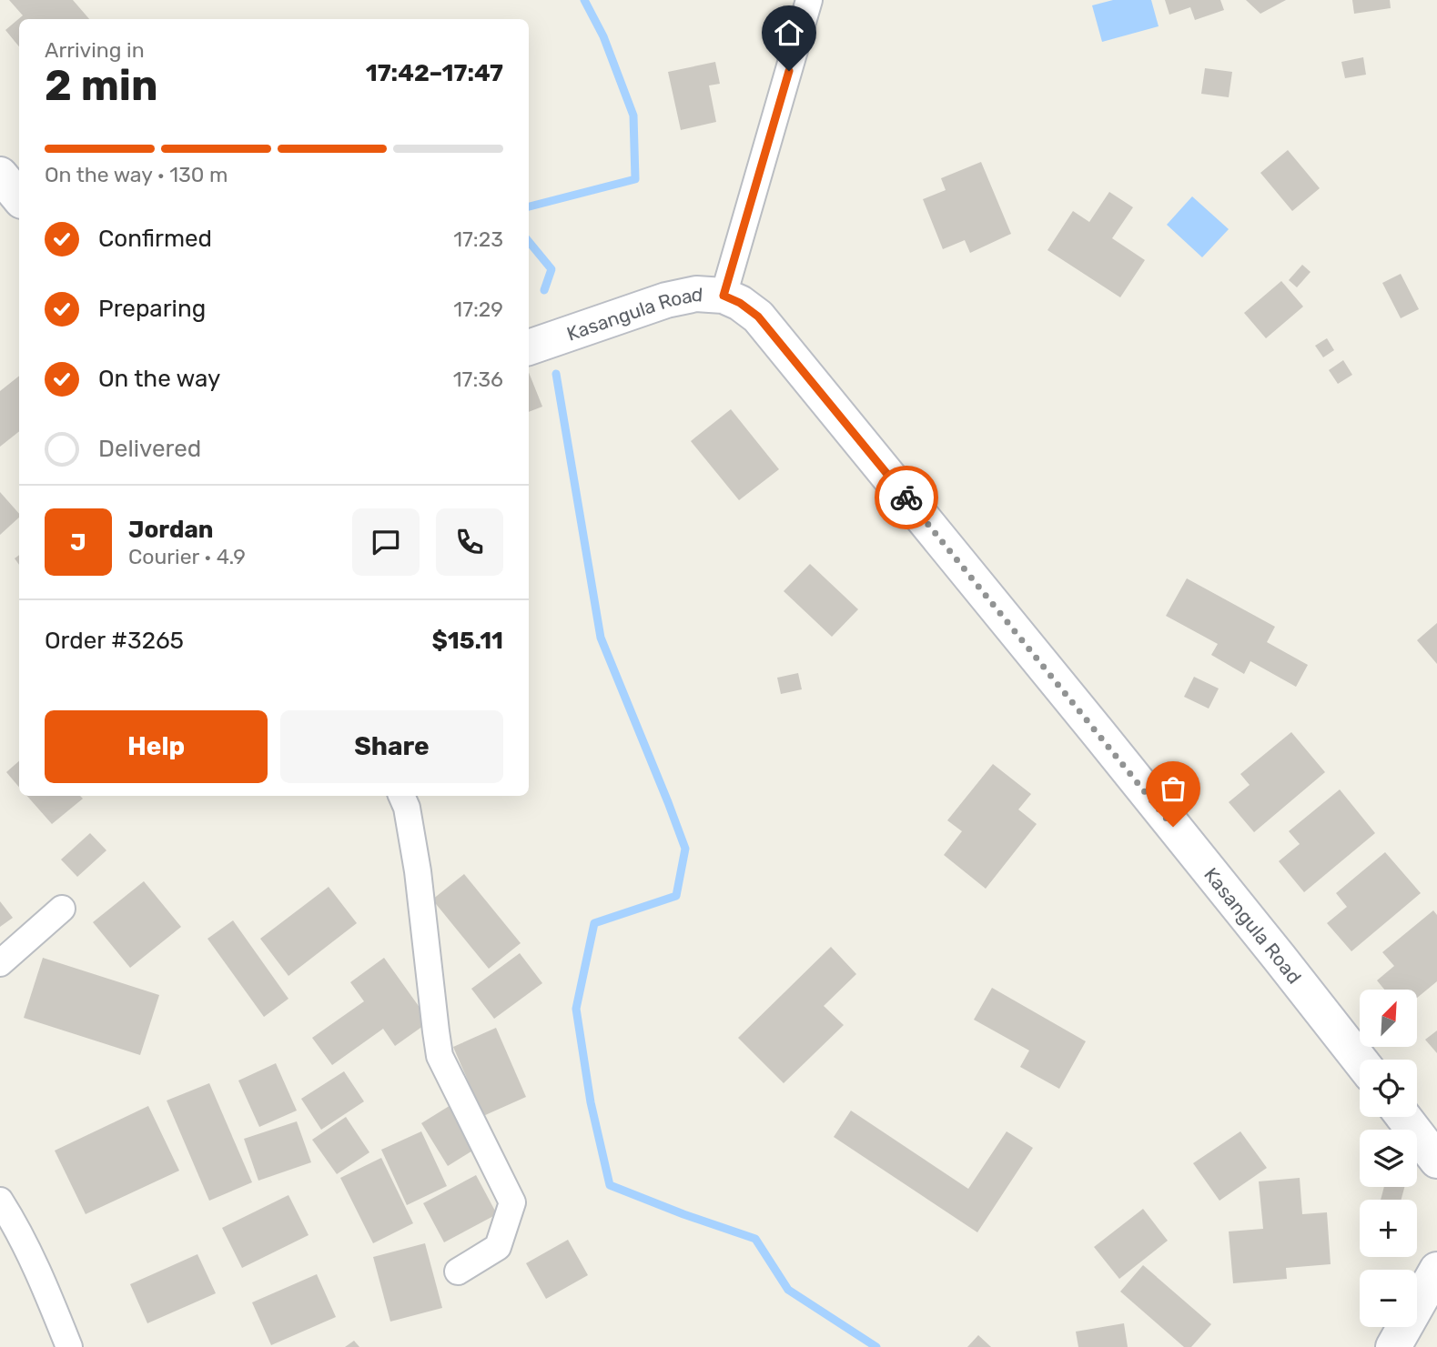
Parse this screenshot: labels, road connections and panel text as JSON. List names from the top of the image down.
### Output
{
  "streets": {
    "main road": ["Kasangula Road"]
  },
  "north": "top right",
  "page": {
    "heading": ["2 min", "Arriving in", "17:42–17:47"],
    "panel": [
      "Jordan",
      "Courier · 4.9",
      "Order #3265",
      "$15.11"
    ],
    "bar": "On the way · 130 m",
    "list": [
      ["Confirmed", "17:23"],
      ["Preparing", "17:29"],
      ["On the way", "17:36"],
      "Delivered"
    ],
    "round": "J",
    "buttons": ["Help", "Share"],
    "map_buttons": ["+", "−"]
  }
}
